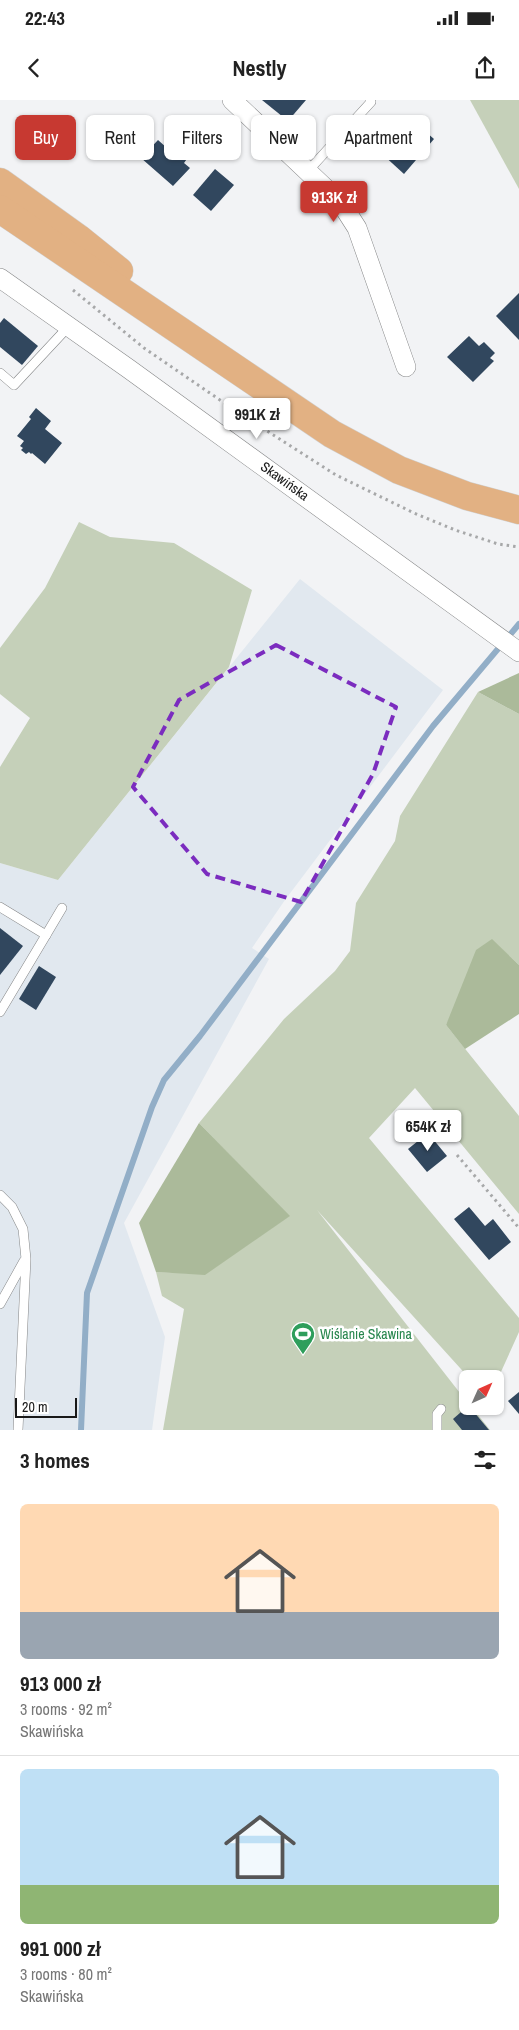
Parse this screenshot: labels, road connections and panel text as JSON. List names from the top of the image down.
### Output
{
  "streets": {
    "street": ["Skawińska"]
  },
  "places": {
    "sports": ["Wiślanie Skawina"]
  },
  "scale_bar": "20 m",
  "north": "top right",
  "page": {
    "status": "22:43",
    "header": "Nestly",
    "chip": [
      "Buy",
      "Rent",
      "Filters",
      "New",
      "Apartment"
    ],
    "price": ["913K zł", "991K zł", "654K zł"],
    "scale": "20 m",
    "heading": "3 homes",
    "list": [
      {
        "name": "913 000 zł",
        "note": "3 rooms · 92 m² · Skawińska"
      },
      {
        "name": "991 000 zł",
        "note": "3 rooms · 80 m² · Skawińska"
      }
    ]
  }
}
